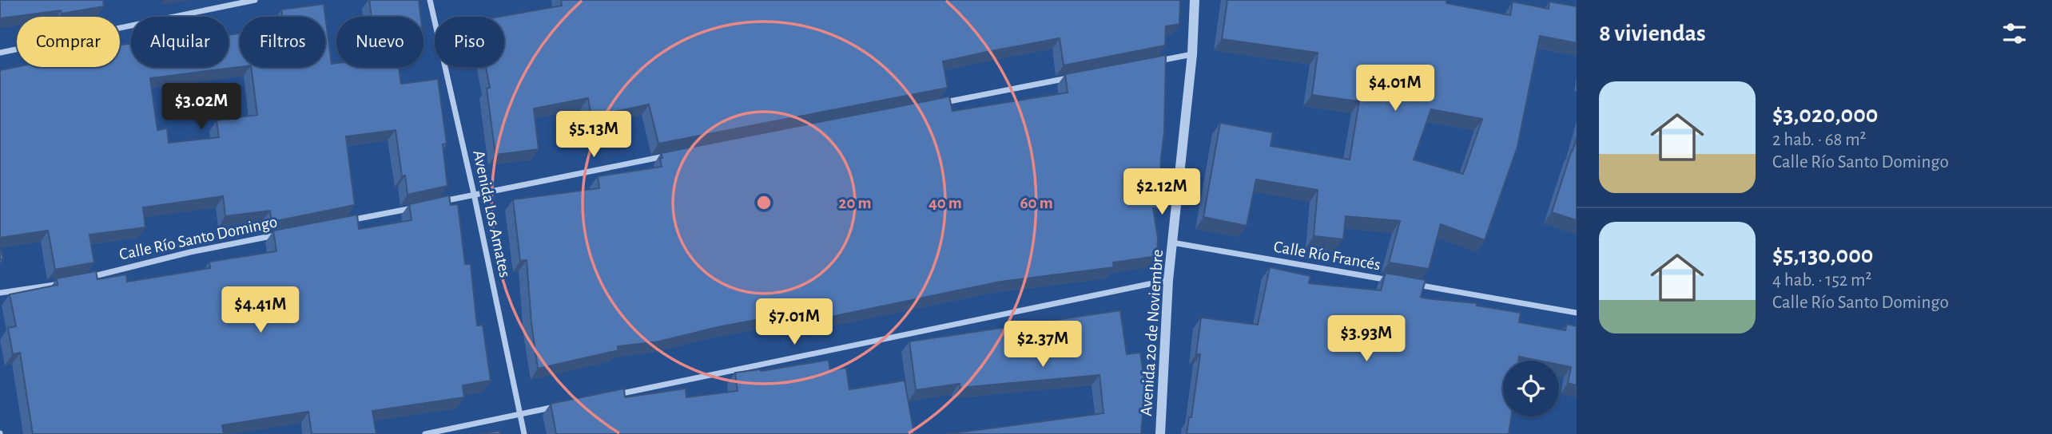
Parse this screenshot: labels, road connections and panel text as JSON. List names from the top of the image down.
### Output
{
  "streets": {
    "street": [
      "Avenida Los Amates",
      "Calle Río Santo Domingo",
      "Calle Río Francés",
      "Avenida 20 de Noviembre"
    ]
  },
  "crossings": [
    ["Calle Río Francés", "Avenida 20 de Noviembre"]
  ],
  "page": {
    "heading": "8 viviendas",
    "chip": [
      "Comprar",
      "Alquilar",
      "Filtros",
      "Nuevo",
      "Piso"
    ],
    "price": [
      "$4.01M",
      "$3.02M",
      "$5.13M",
      "$2.12M",
      "$4.41M",
      "$7.01M",
      "$3.93M",
      "$2.37M"
    ],
    "list": [
      {
        "name": "$3,020,000",
        "note": "2 hab. · 68 m² · Calle Río Santo Domingo"
      },
      {
        "name": "$5,130,000",
        "note": "4 hab. · 152 m² · Calle Río Santo Domingo"
      }
    ]
  },
  "rings": ["20 m", "40 m", "60 m"]
}
